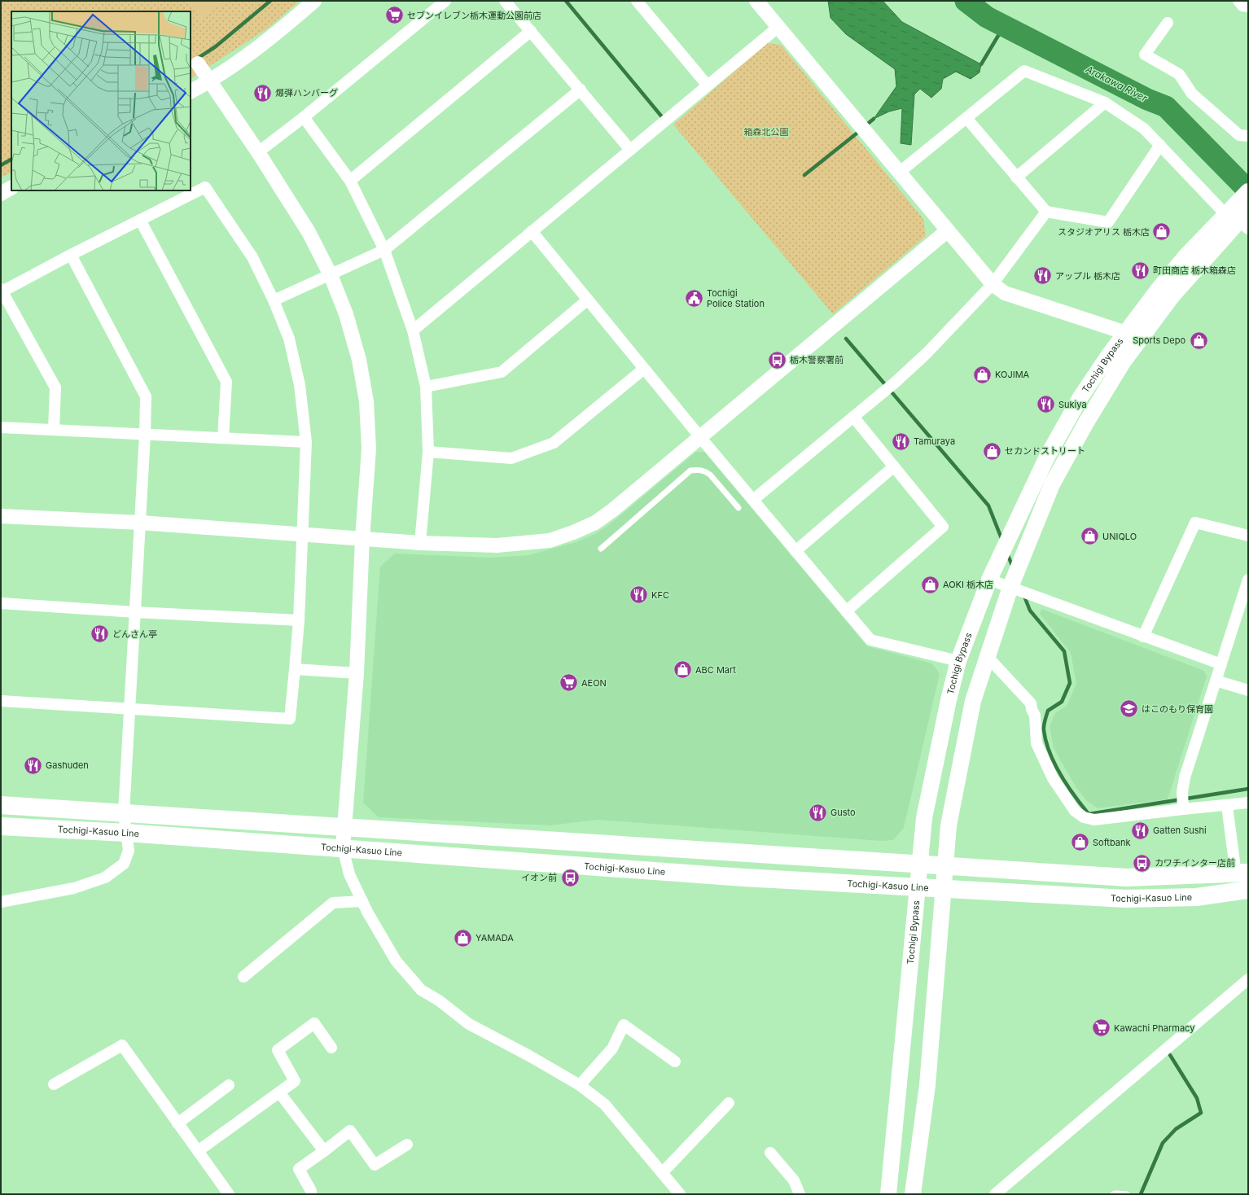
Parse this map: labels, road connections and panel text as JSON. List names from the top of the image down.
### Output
{
  "streets": {
    "main road": ["Tochigi Bypass", "Tochigi-Kasuo Line"]
  },
  "crossings": [
    ["Tochigi Bypass", "Tochigi-Kasuo Line"]
  ],
  "water": ["Arakawa River"],
  "parks": ["箱森北公園"],
  "places": {
    "supermarket": ["セブンイレブン栃木運動公園前店", "AEON", "Kawachi Pharmacy"],
    "restaurant": [
      "爆弾ハンバーグ",
      "町田商店 栃木箱森店",
      "アップル 栃木店",
      "Sukiya",
      "Tamuraya",
      "KFC",
      "どんさん亭",
      "Gashuden",
      "Gusto",
      "Gatten Sushi"
    ],
    "shop": [
      "スタジオアリス 栃木店",
      "Sports Depo",
      "KOJIMA",
      "セカンドストリート",
      "UNIQLO",
      "AOKI 栃木店",
      "ABC Mart",
      "Softbank",
      "YAMADA"
    ],
    "public building": ["Tochigi Police Station"],
    "bus stop": ["栃木警察署前", "カワチインター店前", "イオン前"],
    "school or university": ["はこのもり保育園"]
  }
}
